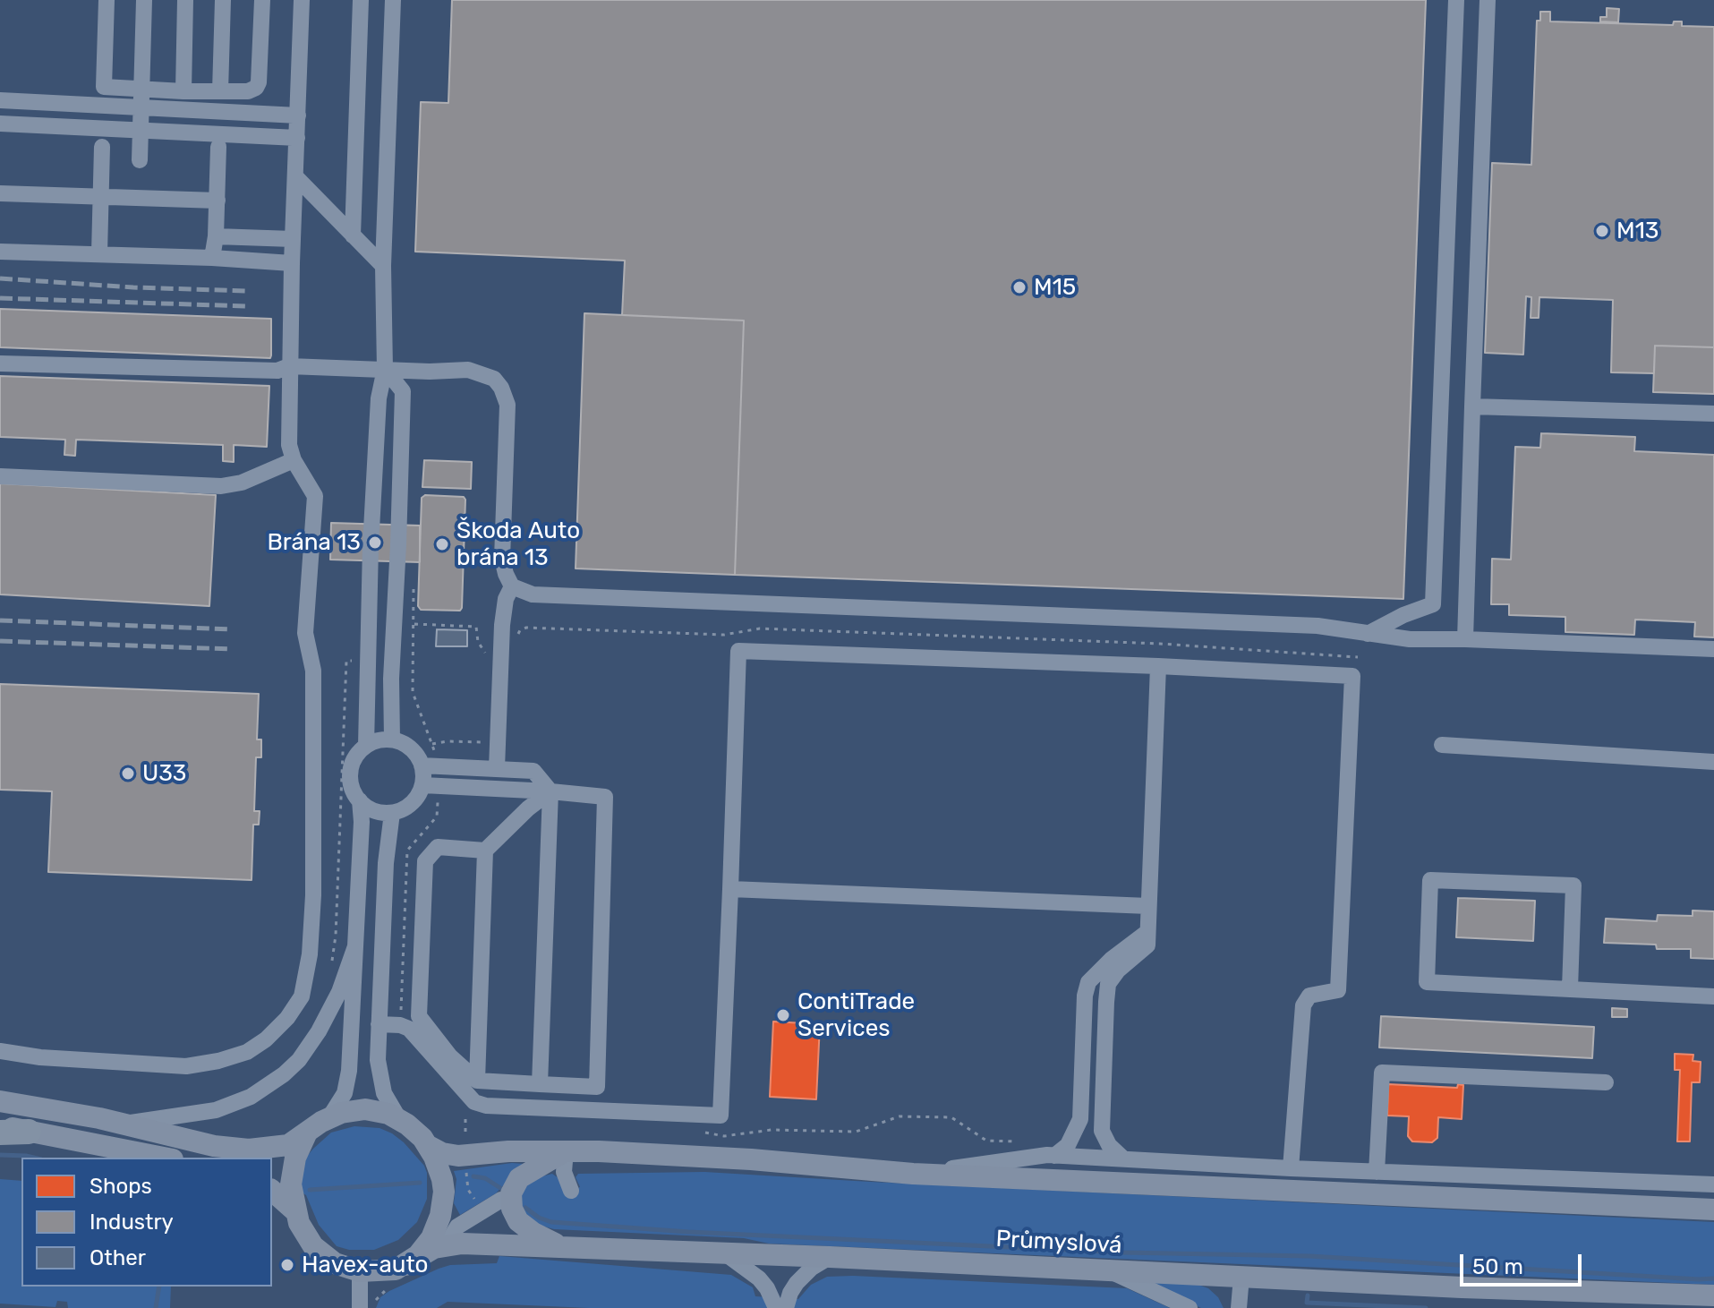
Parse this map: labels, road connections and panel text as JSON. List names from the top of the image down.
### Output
{
  "streets": {
    "main road": ["Průmyslová"]
  },
  "places": [
    "M13",
    "M15",
    "Brána 13",
    "Škoda Auto brána 13",
    "U33",
    "ContiTrade Services",
    "Havex-auto"
  ],
  "legend": ["Shops", "Industry", "Other"],
  "scale_bar": "50 m"
}
